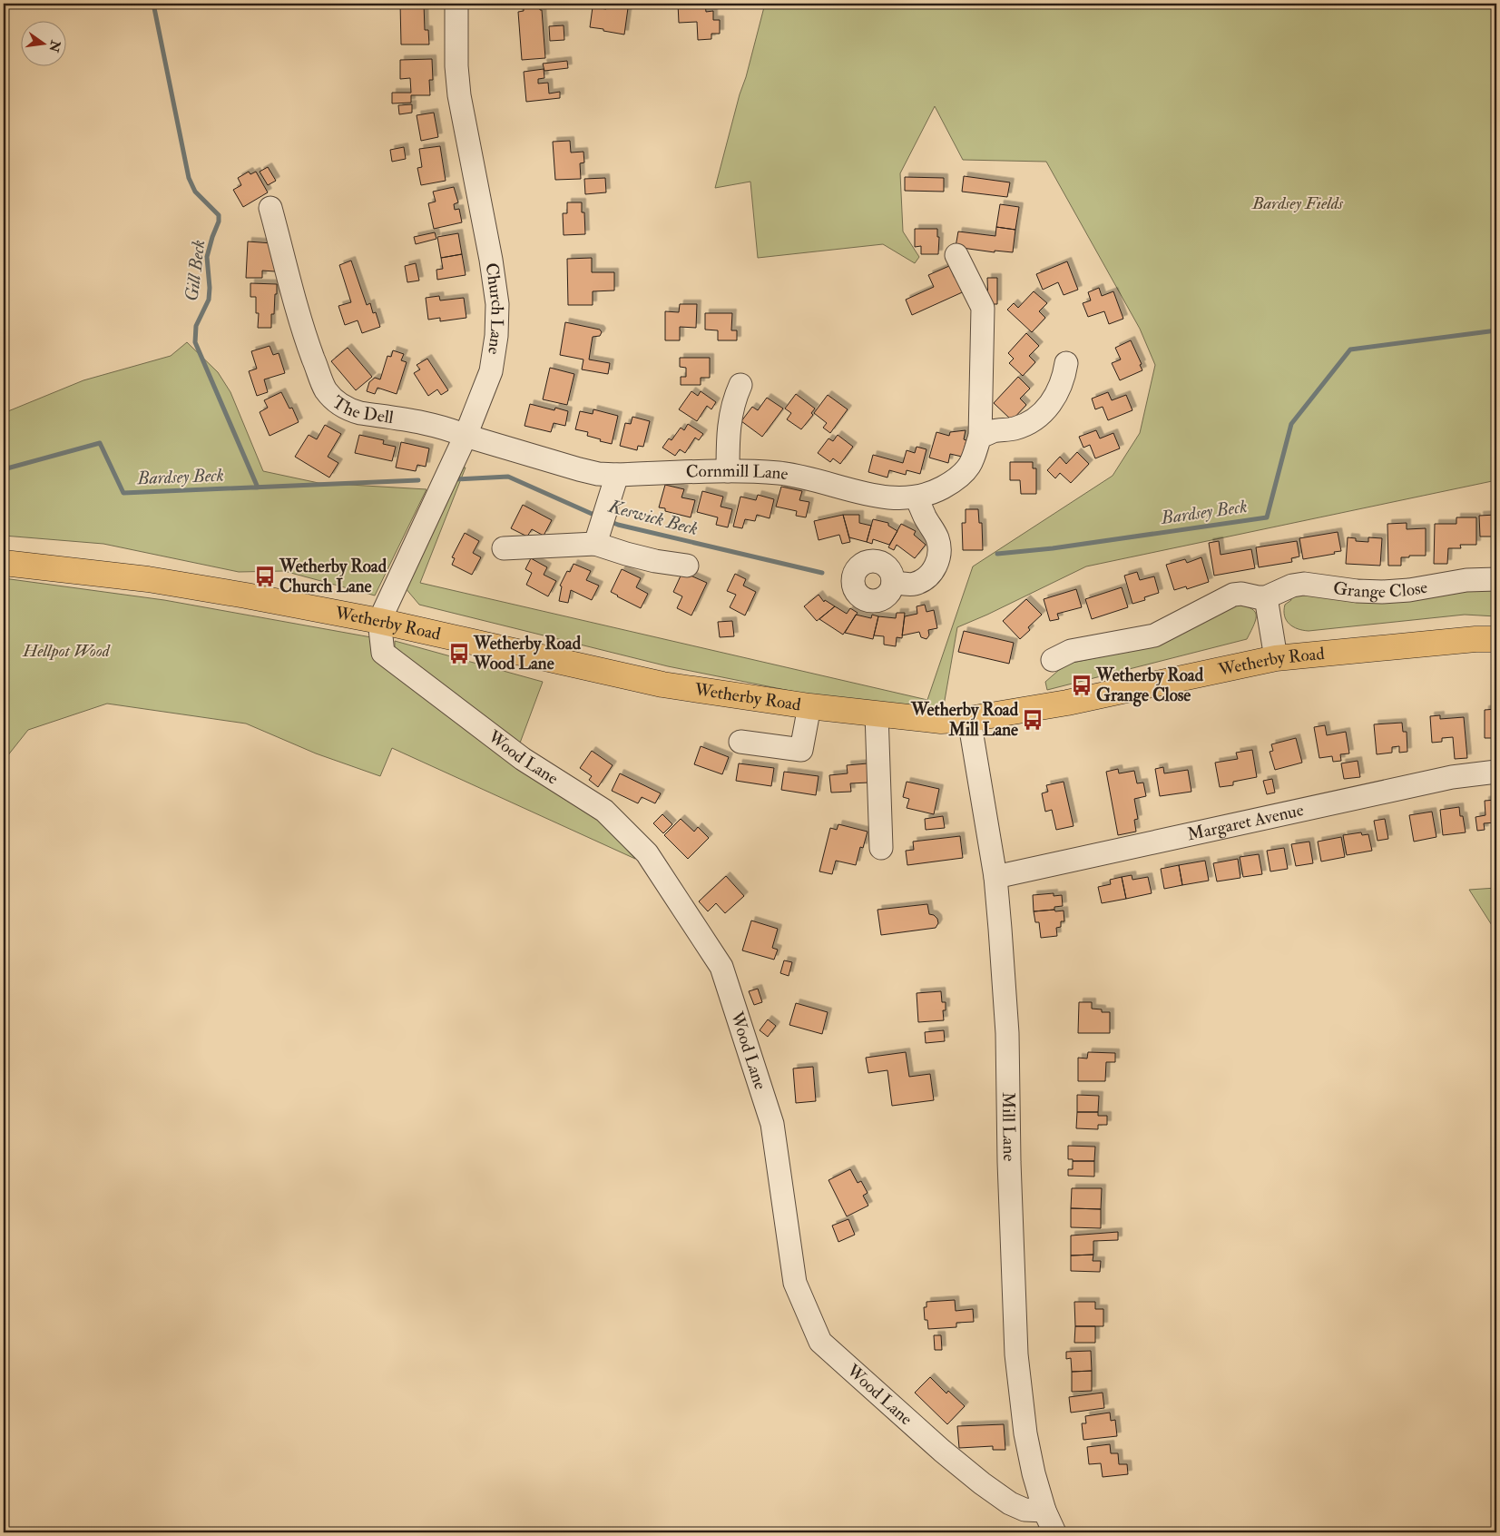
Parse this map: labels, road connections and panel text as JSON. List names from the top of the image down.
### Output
{
  "streets": {
    "main road": ["Wetherby Road"],
    "street": [
      "Church Lane",
      "The Dell",
      "Cornmill Lane",
      "Grange Close",
      "Wood Lane",
      "Margaret Avenue",
      "Mill Lane"
    ]
  },
  "crossings": [
    ["Church Lane", "The Dell"],
    ["Church Lane", "Cornmill Lane"],
    ["Church Lane", "Wetherby Road"],
    ["Church Lane", "Wood Lane"],
    ["The Dell", "Cornmill Lane"],
    ["Wetherby Road", "Wood Lane"],
    ["Wetherby Road", "Mill Lane"],
    ["Wood Lane", "Mill Lane"],
    ["Margaret Avenue", "Mill Lane"]
  ],
  "water": ["Gill Beck", "Bardsey Beck", "Keswick Beck"],
  "parks": ["Bardsey Fields", "Hellpot Wood"],
  "places": {
    "bus stop": [
      "Wetherby Road Church Lane",
      "Wetherby Road Wood Lane",
      "Wetherby Road Grange Close",
      "Wetherby Road Mill Lane"
    ]
  },
  "north": "right"
}
